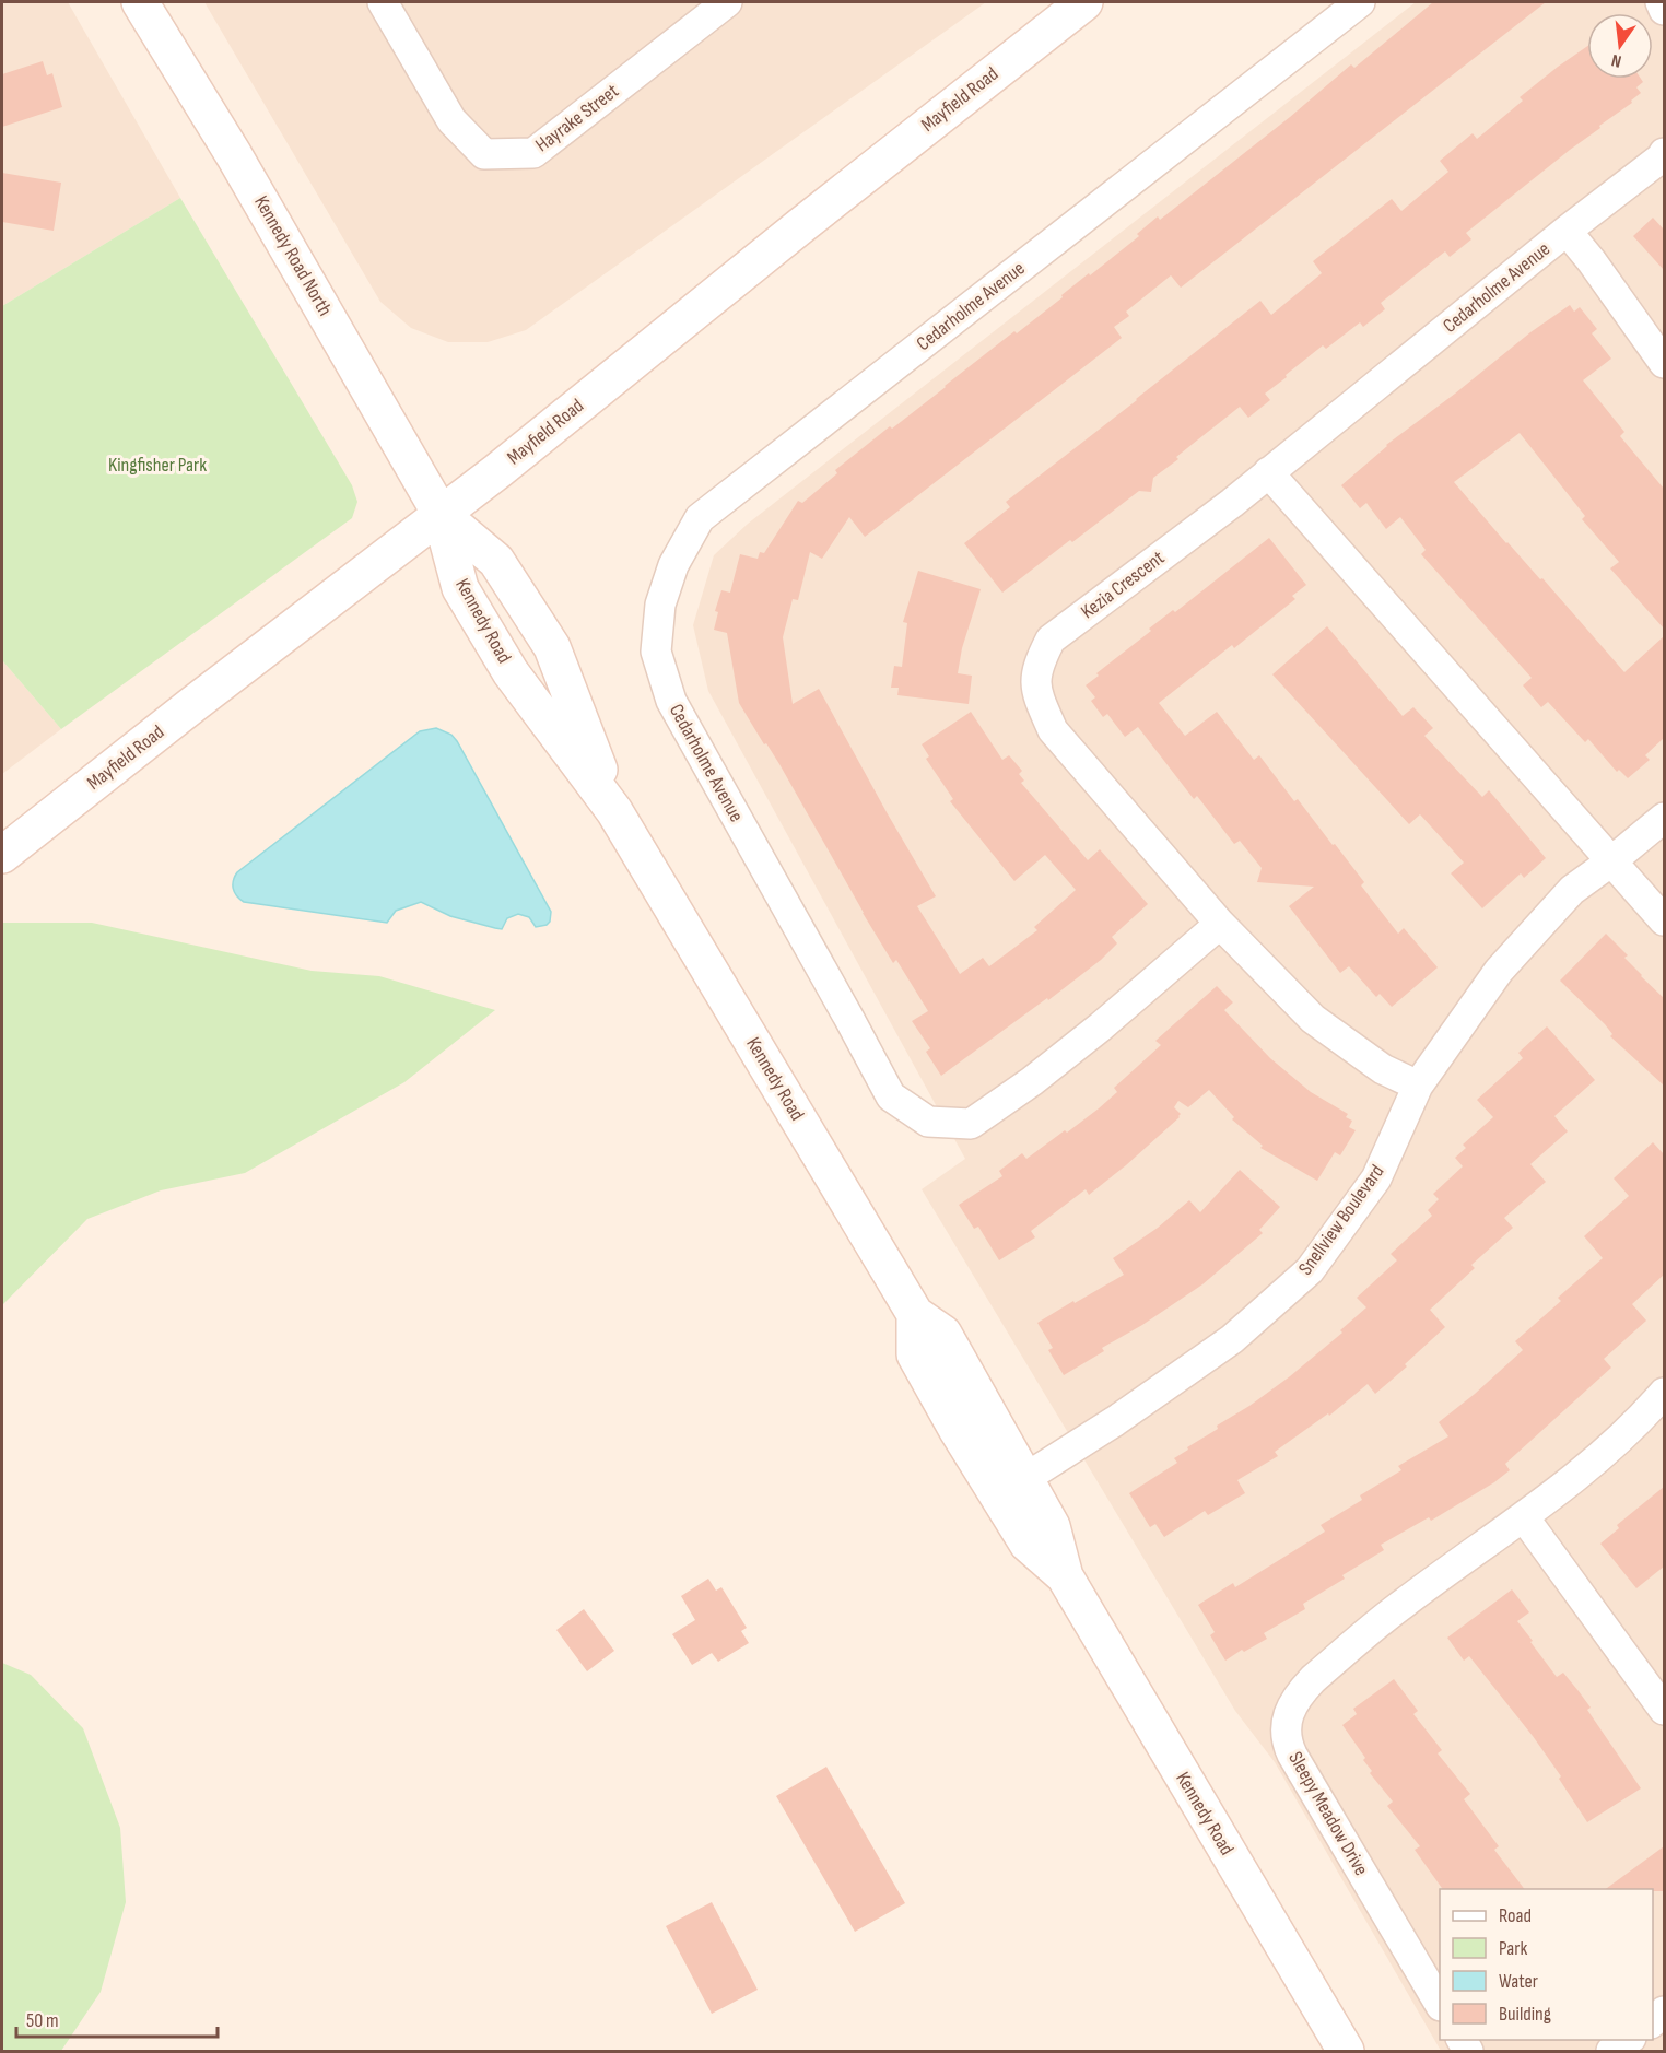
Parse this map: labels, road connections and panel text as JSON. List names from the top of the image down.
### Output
{
  "streets": {
    "main road": ["Mayfield Road", "Kennedy Road North", "Kennedy Road"],
    "street": [
      "Hayrake Street",
      "Cedarholme Avenue",
      "Kezia Crescent",
      "Snellview Boulevard",
      "Sleepy Meadow Drive"
    ]
  },
  "crossings": [
    ["Mayfield Road", "Kennedy Road North"],
    ["Mayfield Road", "Kennedy Road"],
    ["Kennedy Road North", "Kennedy Road"],
    ["Cedarholme Avenue", "Kezia Crescent"],
    ["Kezia Crescent", "Snellview Boulevard"],
    ["Kennedy Road", "Snellview Boulevard"]
  ],
  "parks": ["Kingfisher Park"],
  "legend": [
    "Road",
    "Park",
    "Water",
    "Building"
  ],
  "scale_bar": "50 m",
  "north": "bottom"
}
